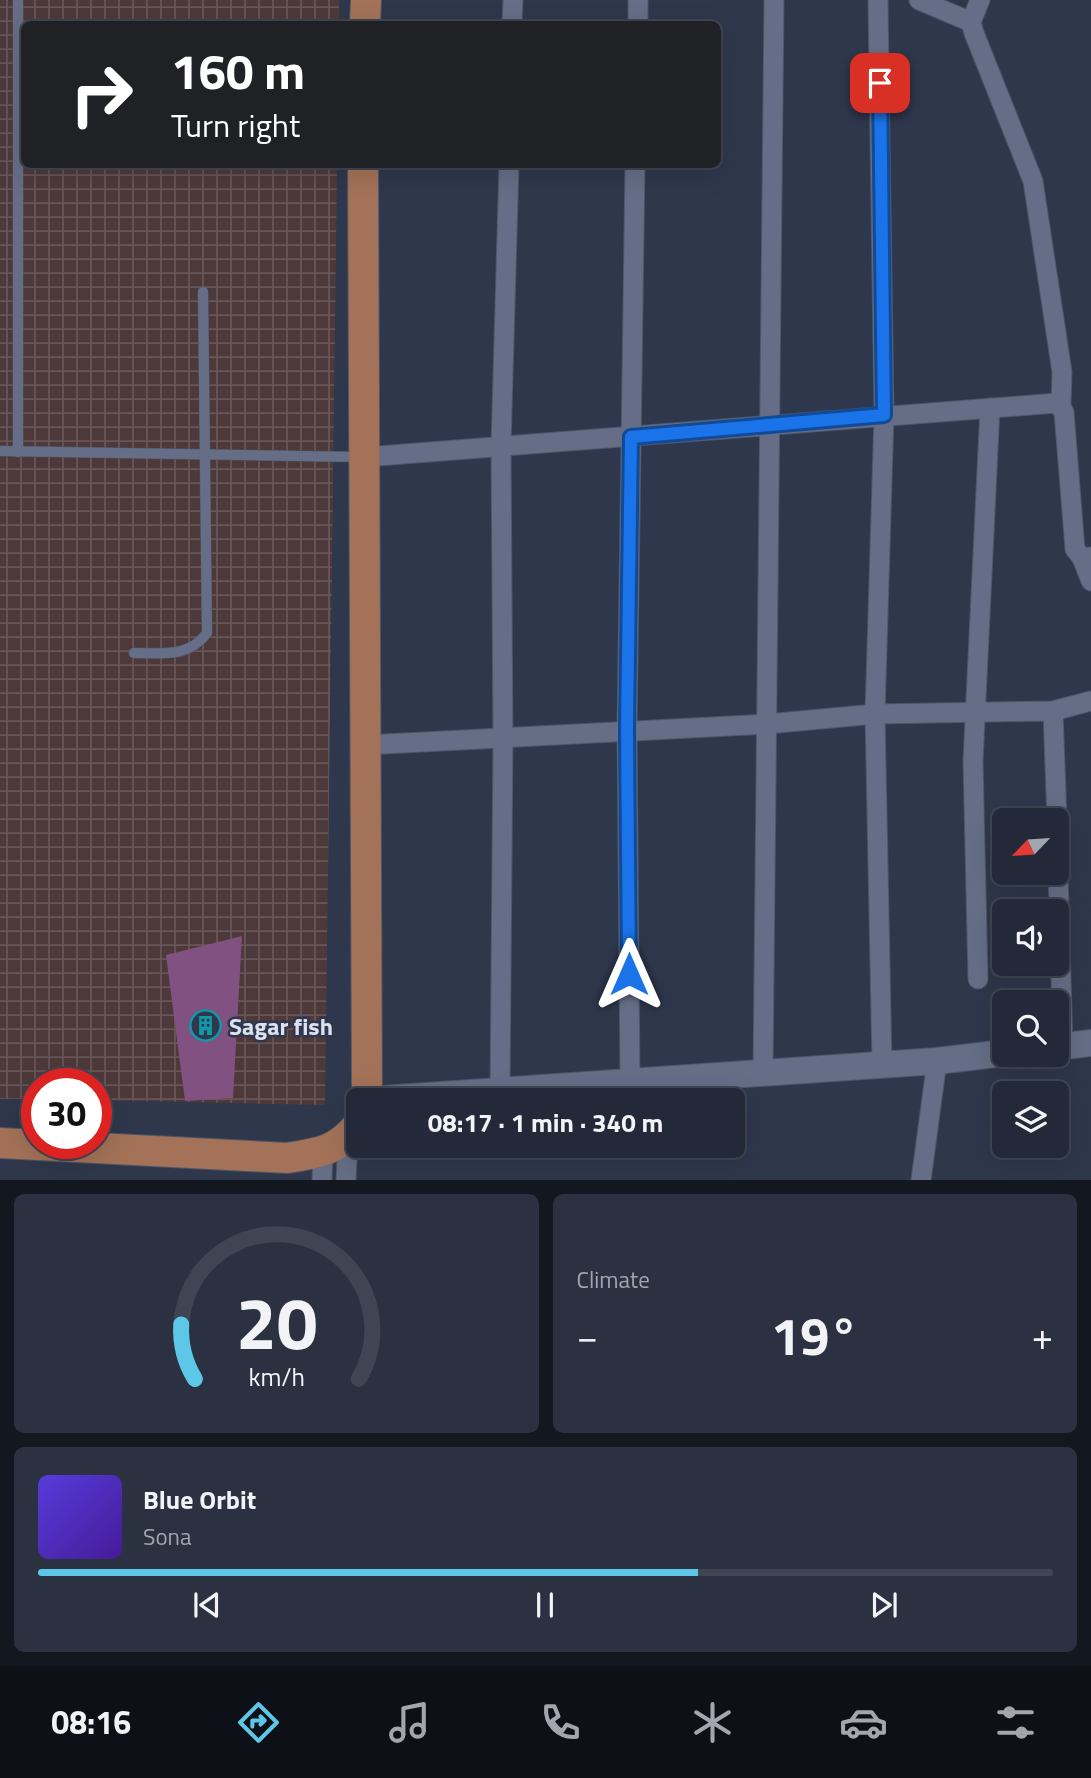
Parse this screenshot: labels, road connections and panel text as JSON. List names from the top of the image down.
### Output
{
  "places": {
    "building": ["Sagar fish"]
  },
  "north": "bottom left",
  "page": {
    "turn": ["160 m", "Turn right"],
    "limit": "30",
    "trip": "08:17 · 1 min · 340 m",
    "tile": "Climate",
    "heat": ["−", "19°", "+"],
    "song": ["Blue Orbit", "Sona"],
    "tabs": "08:16",
    "gauge": ["20", "km/h"]
  }
}
